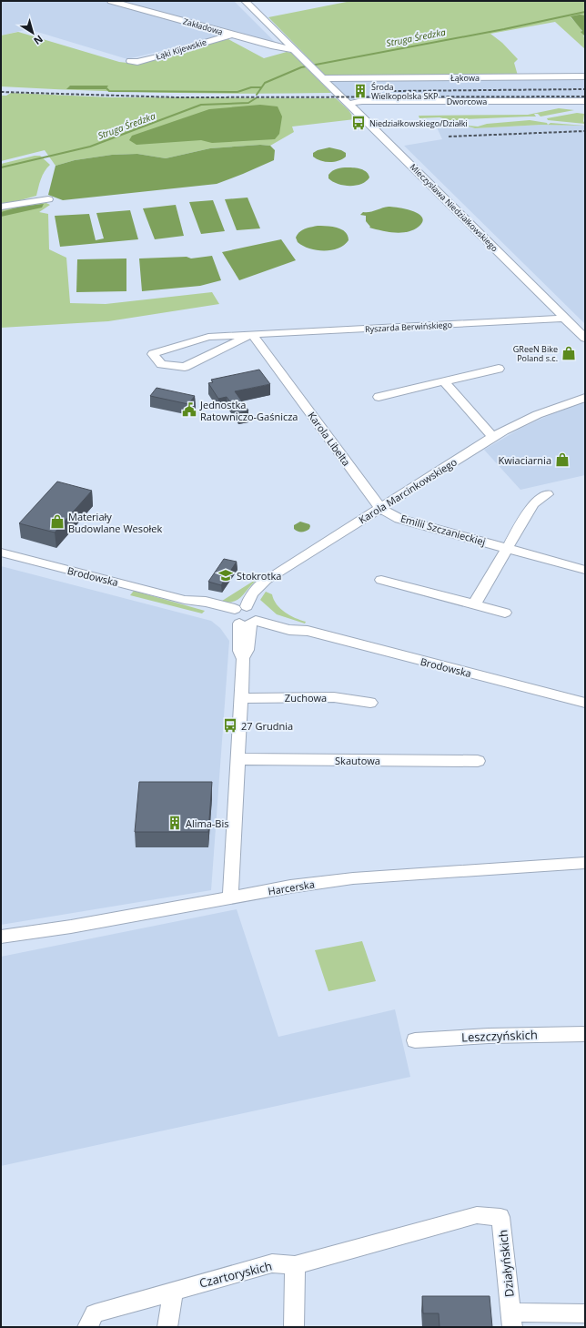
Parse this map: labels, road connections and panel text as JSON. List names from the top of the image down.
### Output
{
  "streets": {
    "street": [
      "Zakładowa",
      "Łąki Kijewskie",
      "Łąkowa",
      "Dworcowa",
      "Mieczysława Niedziałkowskiego",
      "Ryszarda Berwińskiego",
      "Karola Libelta",
      "Karola Marcinkowskiego",
      "Emilii Szczanieckiej",
      "Brodowska",
      "Zuchowa",
      "Skautowa",
      "Harcerska",
      "Leszczyńskich",
      "Działyńskich",
      "Czartoryskich"
    ]
  },
  "crossings": [
    ["Zakładowa", "Łąki Kijewskie"],
    ["Zakładowa", "Mieczysława Niedziałkowskiego"],
    ["Łąkowa", "Mieczysława Niedziałkowskiego"],
    ["Dworcowa", "Mieczysława Niedziałkowskiego"],
    ["Mieczysława Niedziałkowskiego", "Ryszarda Berwińskiego"],
    ["Ryszarda Berwińskiego", "Karola Libelta"],
    ["Karola Libelta", "Karola Marcinkowskiego"],
    ["Karola Libelta", "Emilii Szczanieckiej"],
    ["Karola Marcinkowskiego", "Emilii Szczanieckiej"],
    ["Karola Marcinkowskiego", "Brodowska"],
    ["Działyńskich", "Czartoryskich"]
  ],
  "water": ["Struga Średzka"],
  "places": {
    "building": ["Środa Wielkopolska SKP", "Alima-Bis"],
    "bus stop": ["Niedziałkowskiego/Działki", "27 Grudnia"],
    "shop": ["GReeN Bike Poland s.c.", "Kwiaciarnia", "Materiały Budowlane Wesołek"],
    "public building": ["Jednostka Ratowniczo-Gaśnicza"],
    "school or university": ["Stokrotka"]
  },
  "north": "bottom right"
}
